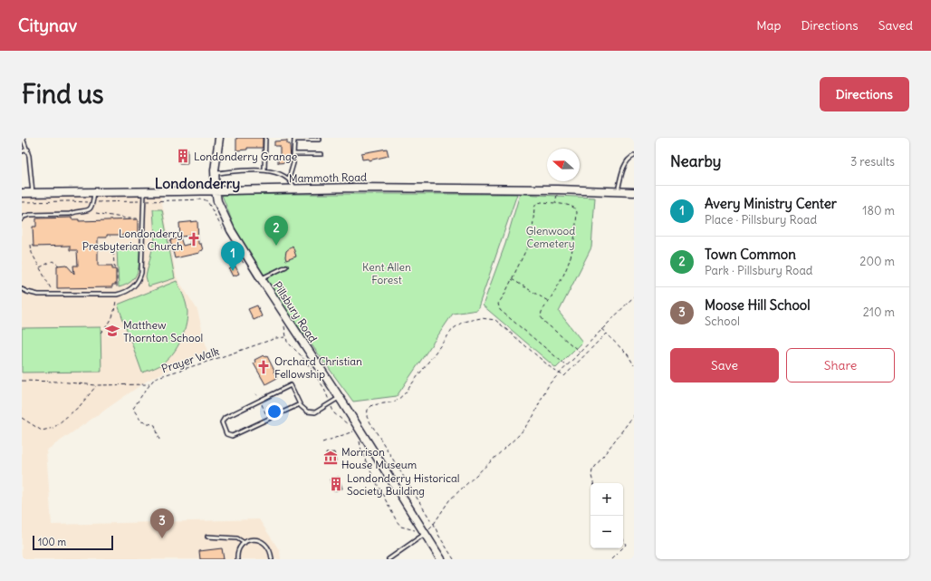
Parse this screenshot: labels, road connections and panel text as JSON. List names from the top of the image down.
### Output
{
  "streets": {
    "main road": ["Mammoth Road", "Pillsbury Road"],
    "path": ["Prayer Walk"]
  },
  "crossings": [
    ["Mammoth Road", "Pillsbury Road"]
  ],
  "districts": ["Londonderry"],
  "parks": ["Glenwood Cemetery", "Kent Allen Forest"],
  "places": {
    "building": ["Londonderry Grange", "Londonderry Historical Society Building"],
    "church": ["Londonderry Presbyterian Church", "Orchard Christian Fellowship"],
    "school or university": ["Matthew Thornton School"],
    "museum": ["Morrison House Museum"]
  },
  "scale_bar": "100 m",
  "north": "left",
  "page": {
    "header": "Citynav",
    "nav": ["Map", "Directions", "Saved"],
    "buttons": [
      "Directions",
      ["Save", "Share"]
    ],
    "title": "Find us",
    "heading": ["Nearby", "3 results"],
    "list": [
      {
        "mark": "1",
        "name": "Avery Ministry Center",
        "note": "Place · Pillsbury Road",
        "value": "180 m"
      },
      {
        "mark": "2",
        "name": "Town Common",
        "note": "Park · Pillsbury Road",
        "value": "200 m"
      },
      {
        "mark": "3",
        "name": "Moose Hill School",
        "note": "School",
        "value": "210 m"
      }
    ],
    "pins": ["2", "1", "3"],
    "map_buttons": ["+", "−"],
    "scale": "100 m"
  }
}
